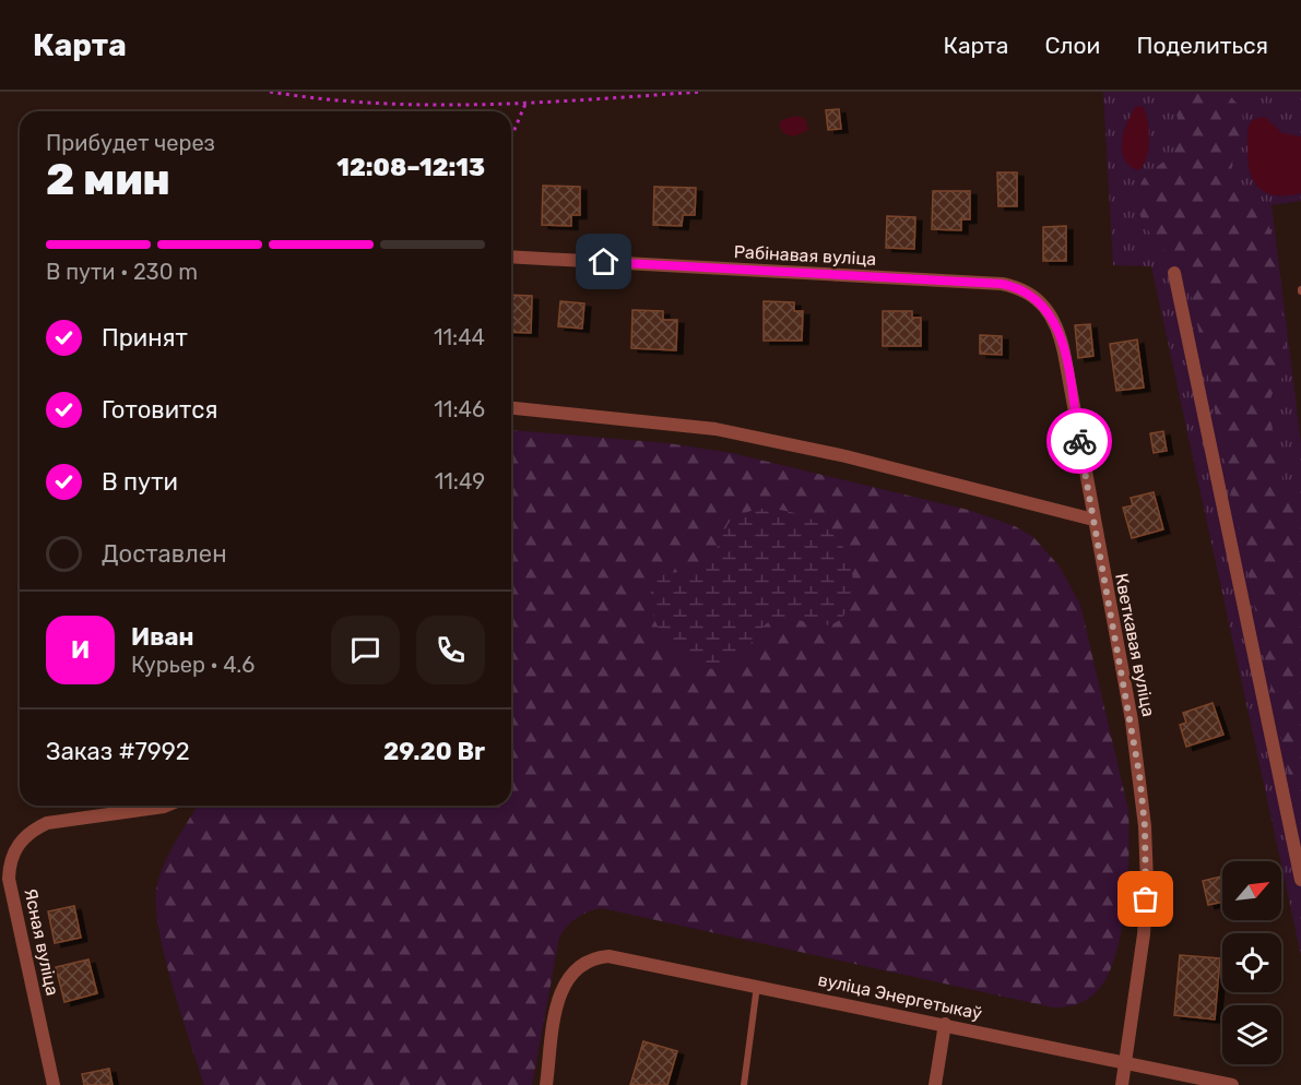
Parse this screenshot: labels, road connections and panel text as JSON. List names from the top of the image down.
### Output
{
  "streets": {
    "street": [
      "Рабінавая вуліца",
      "Кветкавая вуліца",
      "Ясная вуліца",
      "вуліца Энергетыкаў"
    ]
  },
  "crossings": [
    ["Рабінавая вуліца", "Кветкавая вуліца"],
    ["Кветкавая вуліца", "вуліца Энергетыкаў"]
  ],
  "north": "top right",
  "page": {
    "header": "Карта",
    "nav": ["Карта", "Слои", "Поделиться"],
    "heading": ["2 мин", "Прибудет через", "12:08–12:13"],
    "panel": [
      "Иван",
      "Курьер · 4.6",
      "Заказ #7992",
      "29.20 Br"
    ],
    "bar": "В пути · 230 m",
    "list": [
      ["Принят", "11:44"],
      ["Готовится", "11:46"],
      ["В пути", "11:49"],
      "Доставлен"
    ],
    "round": "И"
  }
}
